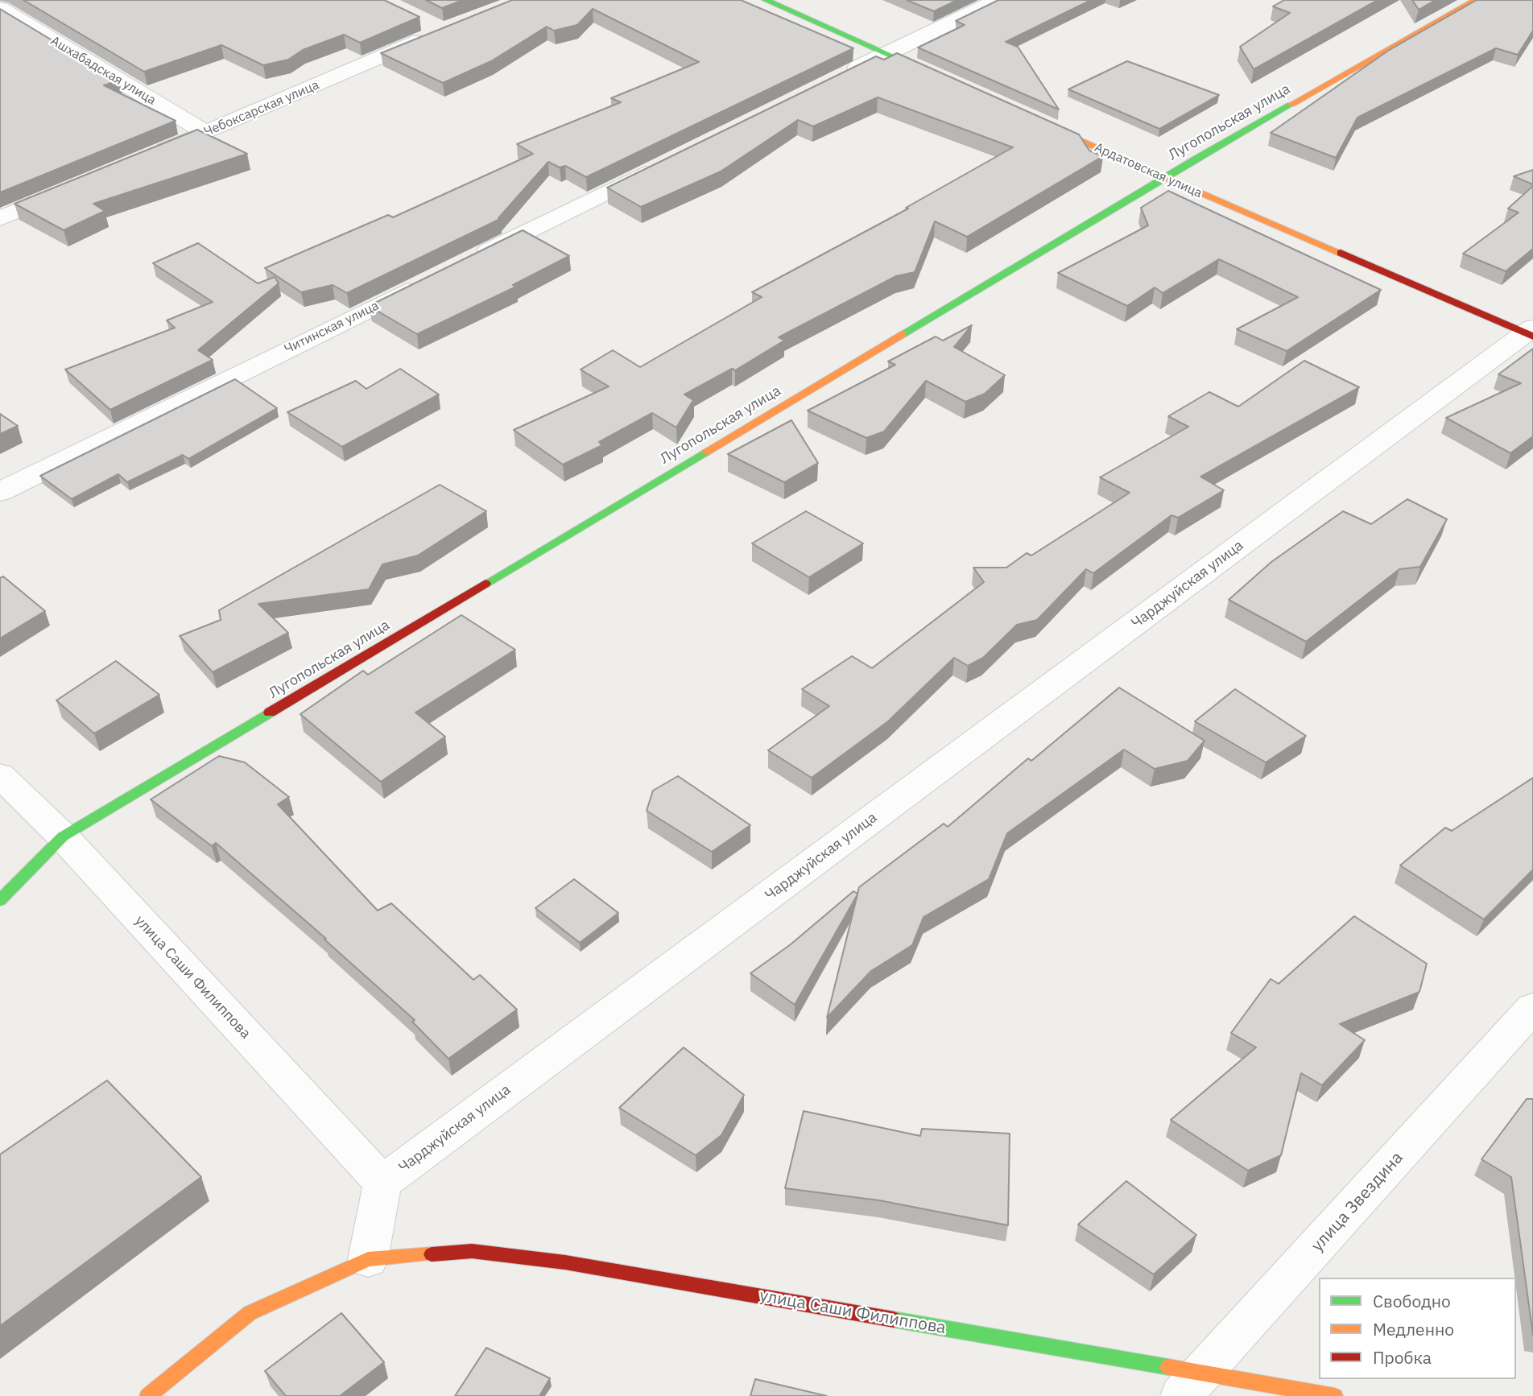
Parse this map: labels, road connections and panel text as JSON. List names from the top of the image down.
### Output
{
  "streets": {
    "main road": ["Лугопольская улица", "Ардатовская улица", "улица Саши Филиппова"],
    "street": [
      "Ашхабадская улица",
      "Чебоксарская улица",
      "Читинская улица",
      "Чарджуйская улица",
      "улица Звездина"
    ]
  },
  "crossings": [
    ["Ашхабадская улица", "Чебоксарская улица"],
    ["Лугопольская улица", "Ардатовская улица"],
    ["Лугопольская улица", "улица Саши Филиппова"],
    ["Ардатовская улица", "Чарджуйская улица"],
    ["Чарджуйская улица", "улица Саши Филиппова"],
    ["улица Саши Филиппова", "улица Звездина"]
  ],
  "legend": ["Свободно", "Медленно", "Пробка"]
}
